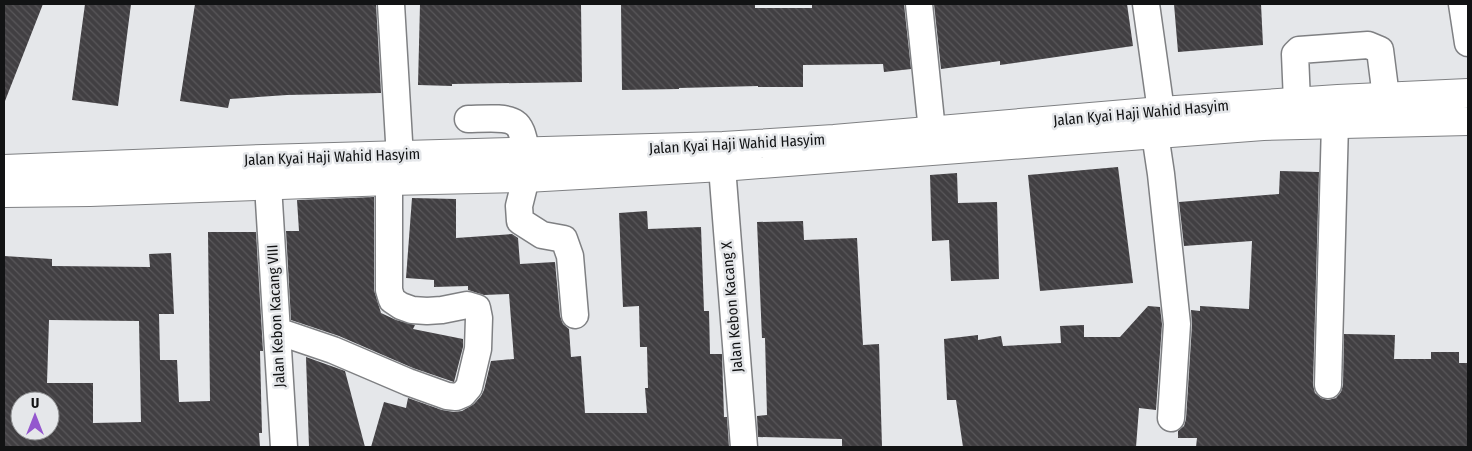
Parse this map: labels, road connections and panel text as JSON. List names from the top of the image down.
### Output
{
  "streets": {
    "main road": ["Jalan Kyai Haji Wahid Hasyim"],
    "street": ["Jalan Kebon Kacang X", "Jalan Kebon Kacang VIII"]
  },
  "crossings": [
    ["Jalan Kyai Haji Wahid Hasyim", "Jalan Kebon Kacang X"],
    ["Jalan Kyai Haji Wahid Hasyim", "Jalan Kebon Kacang VIII"]
  ],
  "north": "top"
}
